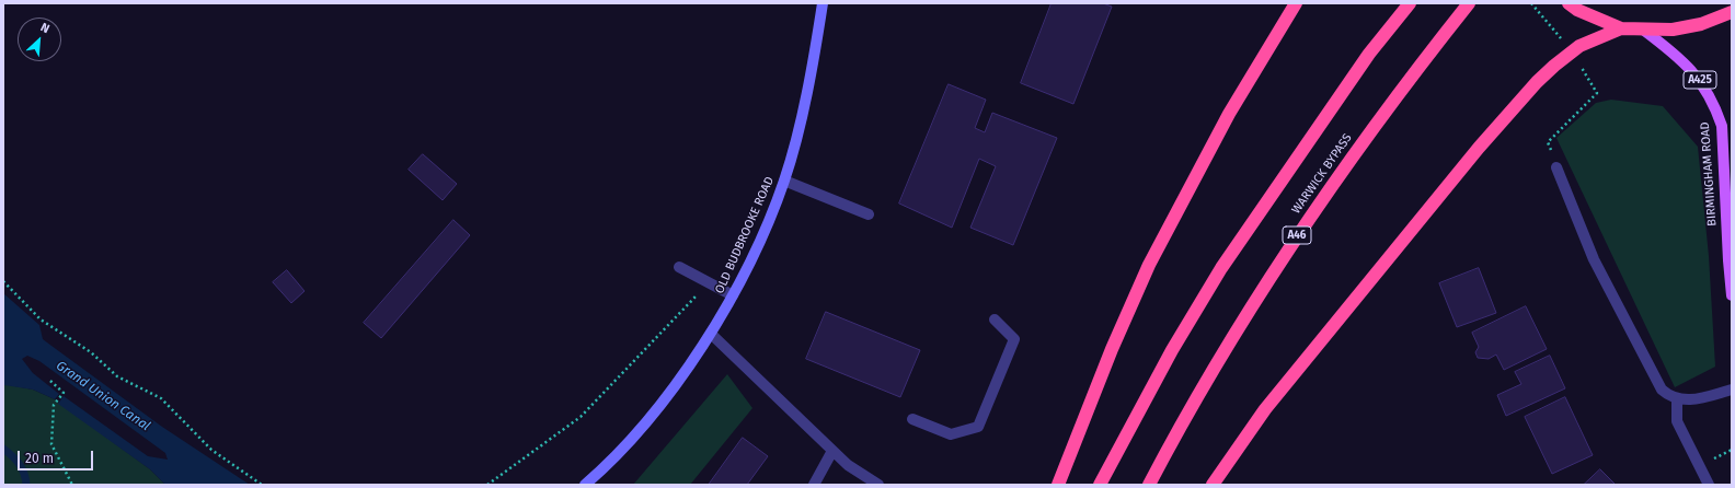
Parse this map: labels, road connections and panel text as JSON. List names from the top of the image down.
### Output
{
  "streets": {
    "highway": ["WARWICK BYPASS", "A46"],
    "main road": ["A425", "BIRMINGHAM ROAD"],
    "street": ["OLD BUDBROOKE ROAD"]
  },
  "water": ["Grand Union Canal"],
  "scale_bar": "20 m",
  "north": "top right"
}
